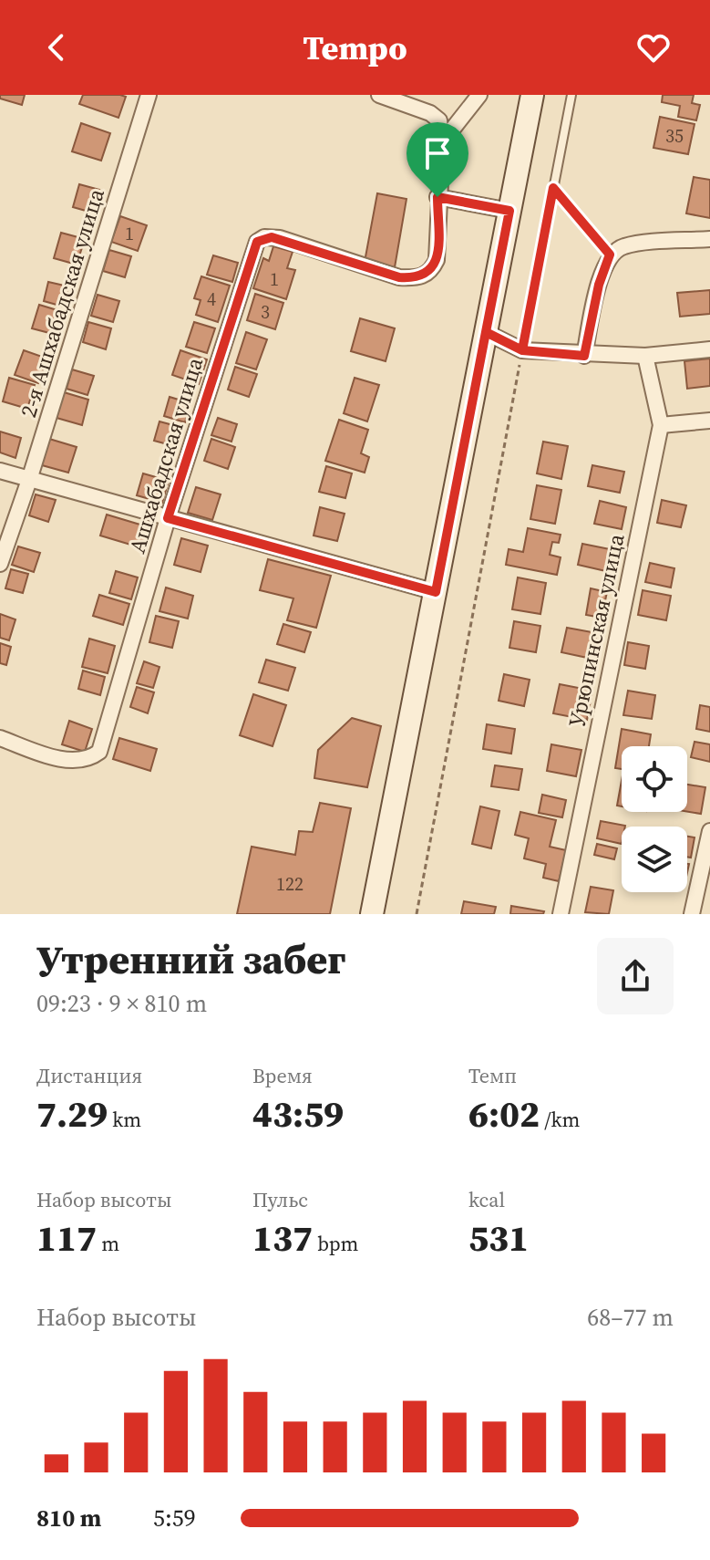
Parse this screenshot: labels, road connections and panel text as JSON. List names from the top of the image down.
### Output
{
  "streets": {
    "street": ["2-я Ашхабадская улица", "Ашхабадская улица", "Урюпинская улица"]
  },
  "house_numbers": [
    "35",
    "1",
    "1",
    "4",
    "3",
    "122"
  ],
  "page": {
    "header": "Tempo",
    "heading": ["Утренний забег", "09:23 · 9 × 810 m"],
    "stats": [
      ["Дистанция", "7.29 km"],
      ["Время", "43:59"],
      ["Темп", "6:02 /km"],
      ["Набор высоты", "117 m"],
      ["Пульс", "137 bpm"],
      ["kcal", "531"]
    ],
    "chart": ["Набор высоты", "68–77 m"],
    "list": [
      {
        "name": "810 m",
        "note": "5:59"
      }
    ]
  }
}
